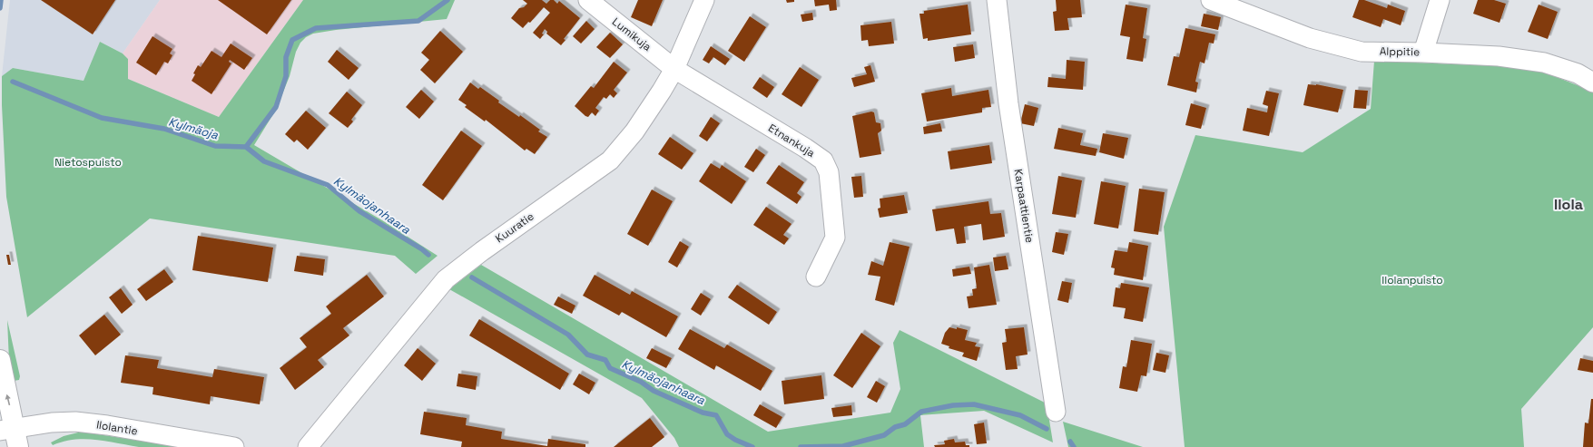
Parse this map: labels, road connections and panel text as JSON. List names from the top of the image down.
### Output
{
  "streets": {
    "street": [
      "Lumikuja",
      "Alppitie",
      "Etnankuja",
      "Karpaattientie",
      "Kuuratie",
      "Ilolantie"
    ]
  },
  "crossings": [
    ["Lumikuja", "Etnankuja"],
    ["Lumikuja", "Kuuratie"],
    ["Etnankuja", "Kuuratie"]
  ],
  "districts": ["Ilola"],
  "water": ["Kylmäoja", "Kylmäojanhaara"],
  "parks": ["Nietospuisto", "Ilolanpuisto"]
}
